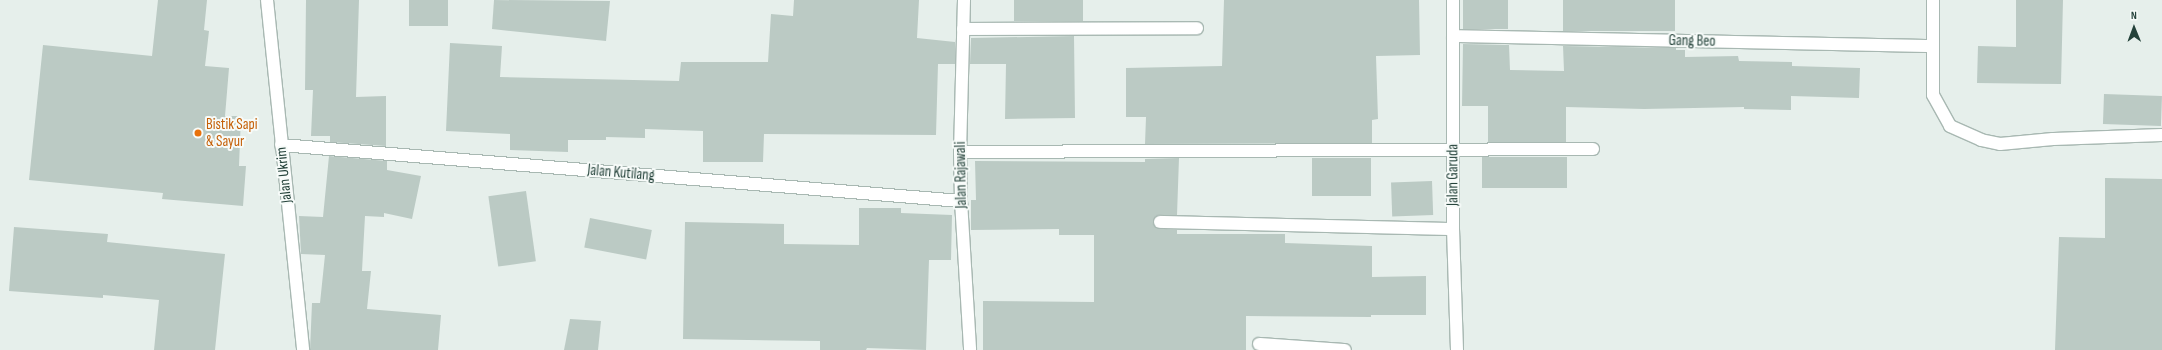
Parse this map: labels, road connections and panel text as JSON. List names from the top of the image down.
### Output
{
  "streets": {
    "street": [
      "Gang Beo",
      "Jalan Kutilang",
      "Jalan Ukrim",
      "Jalan Rajawali",
      "Jalan Garuda"
    ]
  },
  "crossings": [
    ["Gang Beo", "Jalan Garuda"],
    ["Jalan Kutilang", "Jalan Ukrim"],
    ["Jalan Kutilang", "Jalan Rajawali"]
  ],
  "places": ["Bistik Sapi & Sayur"],
  "north": "top"
}
